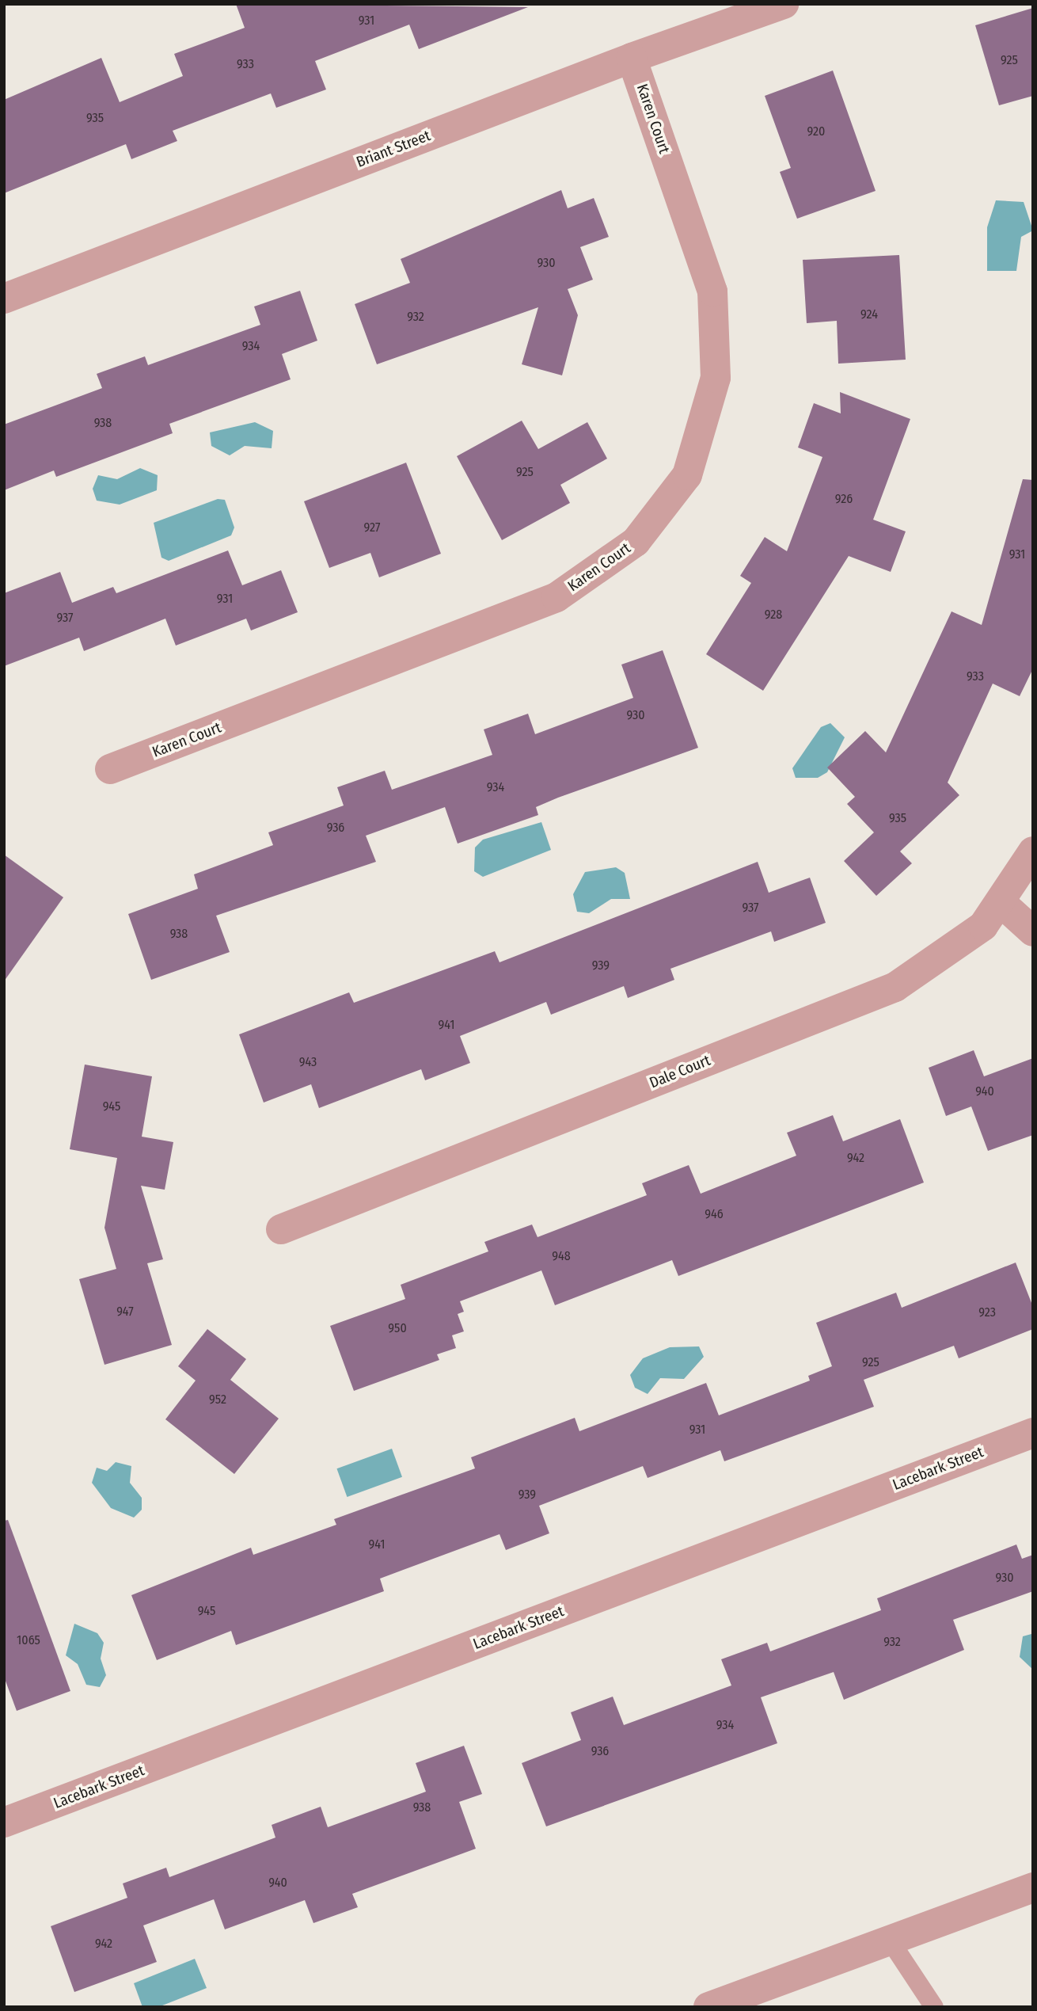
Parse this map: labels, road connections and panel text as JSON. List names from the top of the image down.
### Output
{
  "streets": {
    "street": [
      "Karen Court",
      "Briant Street",
      "Dale Court",
      "Lacebark Street"
    ]
  },
  "crossings": [
    ["Karen Court", "Briant Street"]
  ],
  "house_numbers": [
    "931",
    "925",
    "933",
    "935",
    "920",
    "930",
    "924",
    "932",
    "934",
    "938",
    "925",
    "926",
    "927",
    "931",
    "931",
    "928",
    "937",
    "933",
    "930",
    "934",
    "935",
    "936",
    "937",
    "938",
    "939",
    "941",
    "943",
    "940",
    "945",
    "942",
    "946",
    "948",
    "947",
    "923",
    "950",
    "925",
    "952",
    "931",
    "939",
    "941",
    "930",
    "945",
    "1065",
    "932",
    "934",
    "936",
    "938",
    "940",
    "942"
  ]
}
